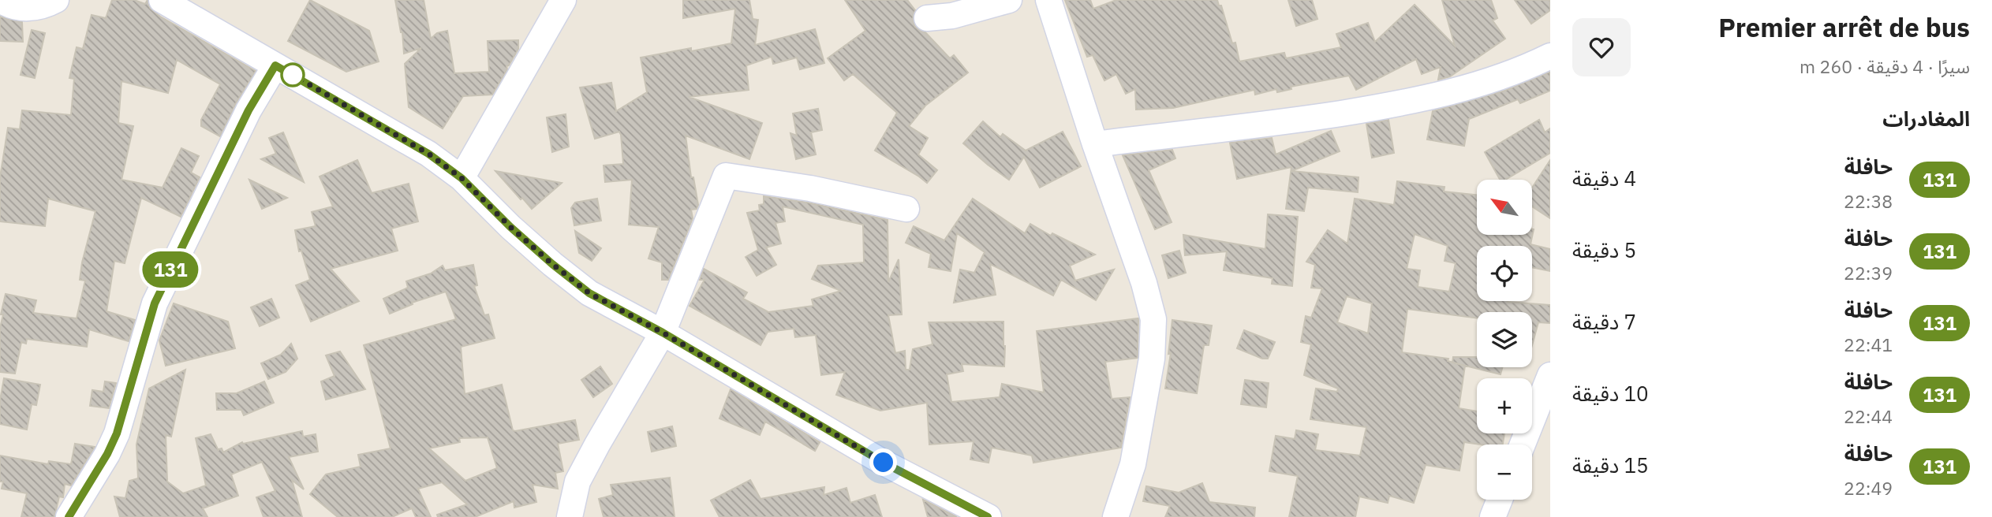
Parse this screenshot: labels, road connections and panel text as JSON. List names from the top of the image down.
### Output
{
  "lines": ["bus line 131"],
  "north": "top left",
  "page": {
    "heading": [
      ["Premier arrêt de bus", "سيرًا · 4 دقيقة · 260 m"],
      "المغادرات"
    ],
    "on_map": "131",
    "list": [
      {
        "mark": "131",
        "name": "حافلة",
        "note": "22:38",
        "value": "4 دقيقة"
      },
      {
        "mark": "131",
        "name": "حافلة",
        "note": "22:39",
        "value": "5 دقيقة"
      },
      {
        "mark": "131",
        "name": "حافلة",
        "note": "22:41",
        "value": "7 دقيقة"
      },
      {
        "mark": "131",
        "name": "حافلة",
        "note": "22:44",
        "value": "10 دقيقة"
      },
      {
        "mark": "131",
        "name": "حافلة",
        "note": "22:49",
        "value": "15 دقيقة"
      }
    ],
    "map_buttons": ["+", "−"]
  }
}
